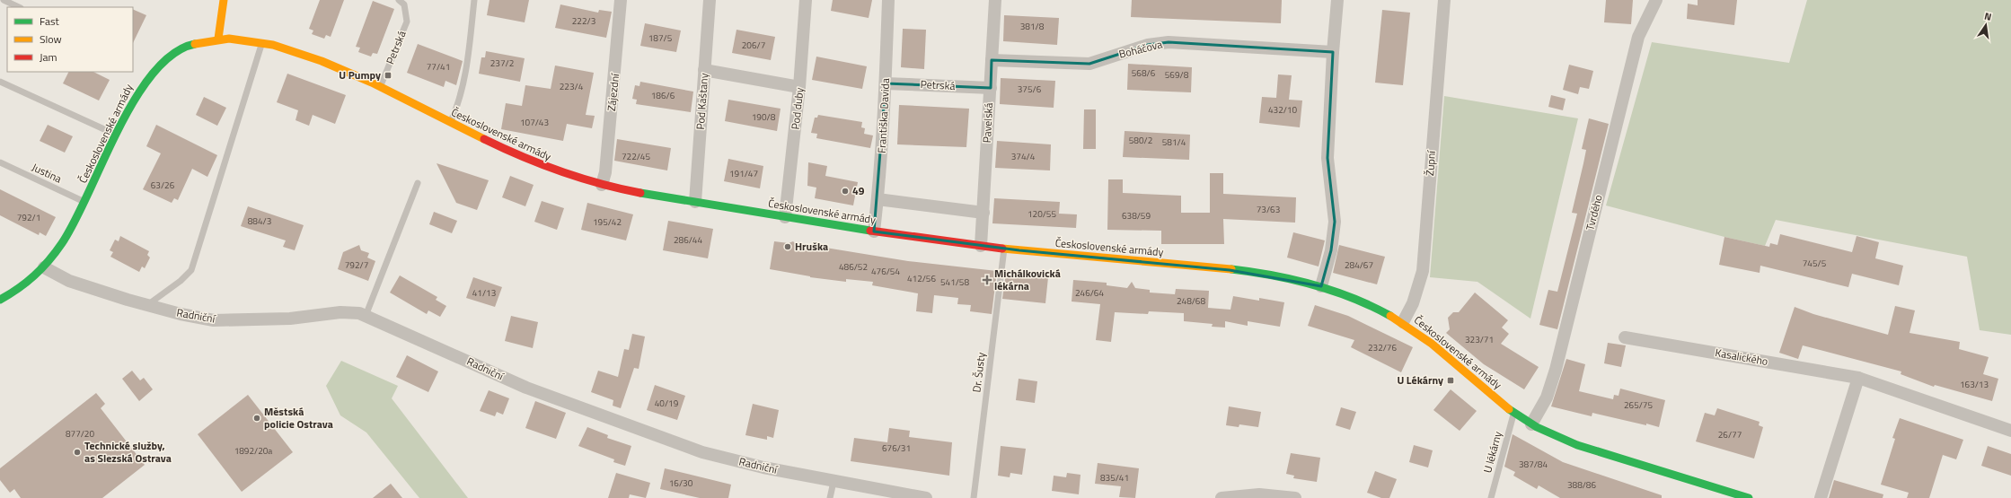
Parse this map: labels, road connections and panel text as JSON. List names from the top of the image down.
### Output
{
  "streets": {
    "street": [
      "Petrská",
      "Boháčova",
      "Zájezdní",
      "Pod Kaštany",
      "Pod duby",
      "Františka Davida",
      "Pavelská",
      "Československé armády",
      "Župní",
      "Tvrdého",
      "Radniční",
      "Kasalického"
    ],
    "lane": ["Justina", "Dr. Šusty", "U lékárny"]
  },
  "crossings": [
    ["Petrská", "Františka Davida"],
    ["Petrská", "Pavelská"],
    ["Petrská", "Československé armády"],
    ["Boháčova", "Pavelská"],
    ["Zájezdní", "Československé armády"],
    ["Pod Kaštany", "Československé armády"],
    ["Pod duby", "Československé armády"],
    ["Františka Davida", "Československé armády"],
    ["Pavelská", "Československé armády"],
    ["Československé armády", "Župní"],
    ["Československé armády", "Justina"],
    ["Československé armády", "Tvrdého"],
    ["Československé armády", "Radniční"],
    ["Československé armády", "Dr. Šusty"],
    ["Československé armády", "U lékárny"]
  ],
  "places": {
    "transit": ["U Pumpy", "U Lékárny"],
    "other": [
      "49",
      "Hruška",
      "Městská policie Ostrava",
      "Technické služby, as Slezská Ostrava"
    ],
    "health": ["Michálkovická lékárna"]
  },
  "house_numbers": [
    "222/3",
    "381/8",
    "187/5",
    "206/7",
    "237/2",
    "77/41",
    "568/6",
    "569/8",
    "223/4",
    "375/6",
    "186/6",
    "432/10",
    "190/8",
    "107/43",
    "580/2",
    "581/4",
    "722/45",
    "374/4",
    "191/47",
    "63/26",
    "73/63",
    "120/55",
    "638/59",
    "792/1",
    "884/3",
    "195/42",
    "286/44",
    "745/5",
    "792/7",
    "284/67",
    "486/52",
    "476/54",
    "412/56",
    "541/58",
    "41/13",
    "246/64",
    "248/68",
    "323/71",
    "232/76",
    "163/13",
    "40/19",
    "265/75",
    "877/20",
    "26/77",
    "676/31",
    "1892/20a",
    "387/84",
    "835/41",
    "16/30",
    "388/86"
  ],
  "legend": ["Fast", "Slow", "Jam"],
  "north": "top"
}
